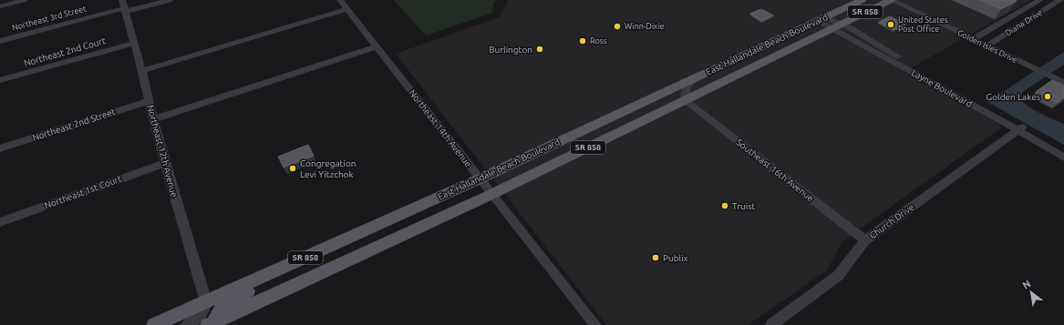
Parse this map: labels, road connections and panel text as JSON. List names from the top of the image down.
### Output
{
  "streets": {
    "main road": ["SR 858", "East Hallandale Beach Boulevard"],
    "street": [
      "Northeast 3rd Street",
      "Diana Drive",
      "Golden Isles Drive",
      "Northeast 2nd Court",
      "Layne Boulevard",
      "Northeast 2nd Street",
      "Northeast 14th Avenue",
      "Northeast 12th Avenue",
      "Southeast 16th Avenue",
      "Northeast 1st Court",
      "Church Drive"
    ]
  },
  "crossings": [
    ["Northeast 3rd Street", "Northeast 12th Avenue"],
    ["Diana Drive", "Golden Isles Drive"],
    ["East Hallandale Beach Boulevard", "Golden Isles Drive"],
    ["East Hallandale Beach Boulevard", "Layne Boulevard"],
    ["East Hallandale Beach Boulevard", "Northeast 14th Avenue"],
    ["East Hallandale Beach Boulevard", "Northeast 12th Avenue"],
    ["East Hallandale Beach Boulevard", "Southeast 16th Avenue"],
    ["Northeast 2nd Court", "Northeast 12th Avenue"],
    ["Layne Boulevard", "Church Drive"],
    ["Northeast 2nd Street", "Northeast 12th Avenue"],
    ["Northeast 12th Avenue", "Northeast 1st Court"],
    ["Southeast 16th Avenue", "Church Drive"]
  ],
  "places": [
    "United States Post Office",
    "Winn-Dixie",
    "Ross",
    "Burlington",
    "Golden Lakes",
    "Congregation Levi Yitzchok",
    "Truist",
    "Publix"
  ],
  "north": "top left"
}
